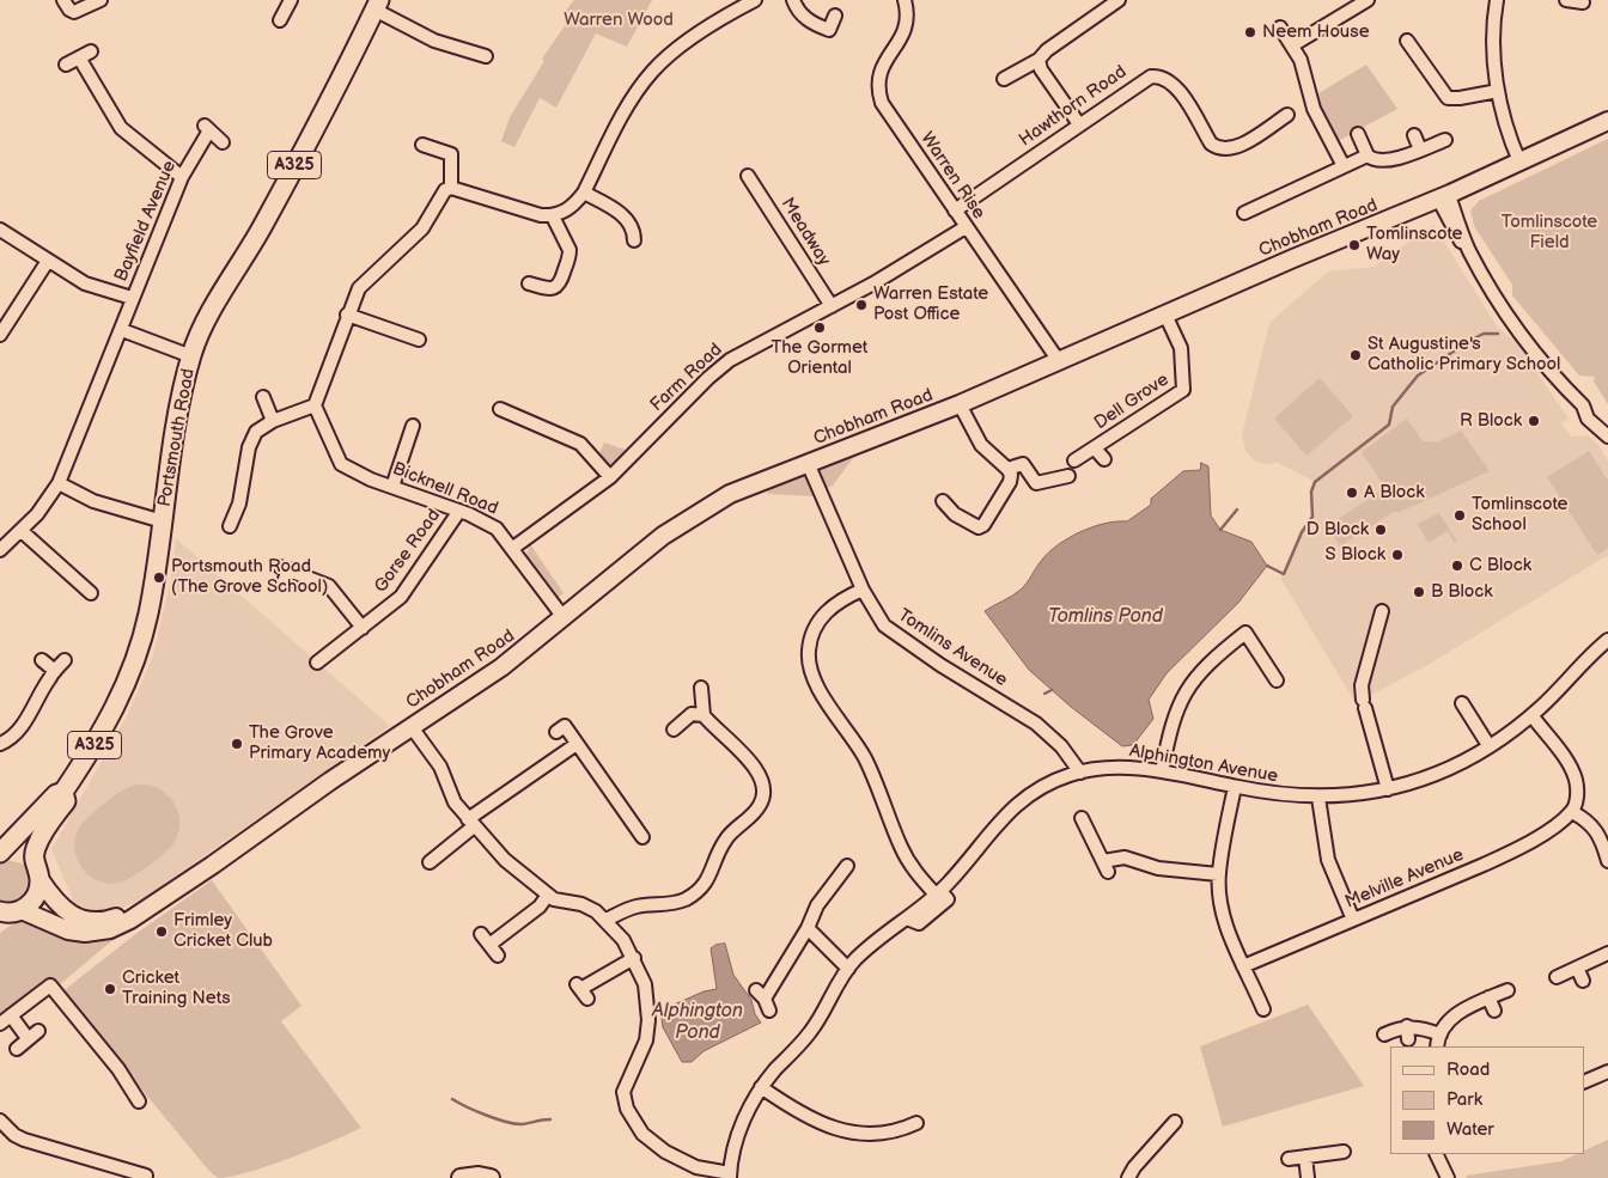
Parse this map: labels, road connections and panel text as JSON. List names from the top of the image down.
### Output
{
  "streets": {
    "main road": ["A325", "Chobham Road", "Portsmouth Road"],
    "street": [
      "Hawthorn Road",
      "Warren Rise",
      "Bayfield Avenue",
      "Meadway",
      "Farm Road",
      "Dell Grove",
      "Bicknell Road",
      "Gorse Road",
      "Tomlins Avenue",
      "Alphington Avenue",
      "Melville Avenue"
    ]
  },
  "crossings": [
    ["Hawthorn Road", "Warren Rise"],
    ["A325", "Portsmouth Road"],
    ["Warren Rise", "Chobham Road"],
    ["Warren Rise", "Farm Road"],
    ["Chobham Road", "Dell Grove"],
    ["Chobham Road", "Bicknell Road"],
    ["Chobham Road", "Tomlins Avenue"],
    ["Meadway", "Farm Road"],
    ["Farm Road", "Bicknell Road"],
    ["Bicknell Road", "Gorse Road"],
    ["Tomlins Avenue", "Alphington Avenue"]
  ],
  "water": ["Tomlins Pond", "Alphington Pond"],
  "parks": ["Warren Wood", "Tomlinscote Field"],
  "places": [
    "Neem House",
    "Tomlinscote Way",
    "Warren Estate Post Office",
    "The Gormet Oriental",
    "St Augustine's Catholic Primary School",
    "R Block",
    "A Block",
    "Tomlinscote School",
    "D Block",
    "S Block",
    "C Block",
    "Portsmouth Road (The Grove School)",
    "B Block",
    "The Grove Primary Academy",
    "Frimley Cricket Club",
    "Cricket Training Nets"
  ],
  "legend": ["Road", "Park", "Water"]
}
